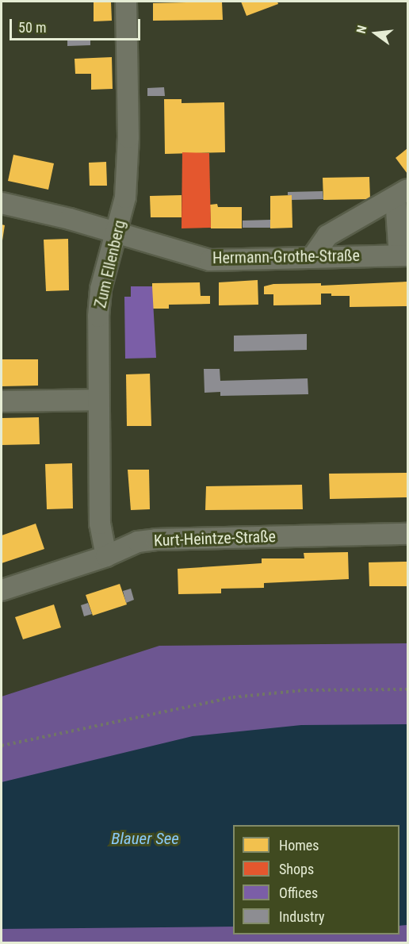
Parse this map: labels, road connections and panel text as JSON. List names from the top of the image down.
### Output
{
  "streets": {
    "street": ["Hermann-Grothe-Straße", "Zum Ellenberg", "Kurt-Heintze-Straße"]
  },
  "crossings": [
    ["Hermann-Grothe-Straße", "Zum Ellenberg"],
    ["Zum Ellenberg", "Kurt-Heintze-Straße"]
  ],
  "water": ["Blauer See"],
  "legend": [
    "Homes",
    "Shops",
    "Offices",
    "Industry"
  ],
  "scale_bar": "50 m",
  "north": "left"
}
